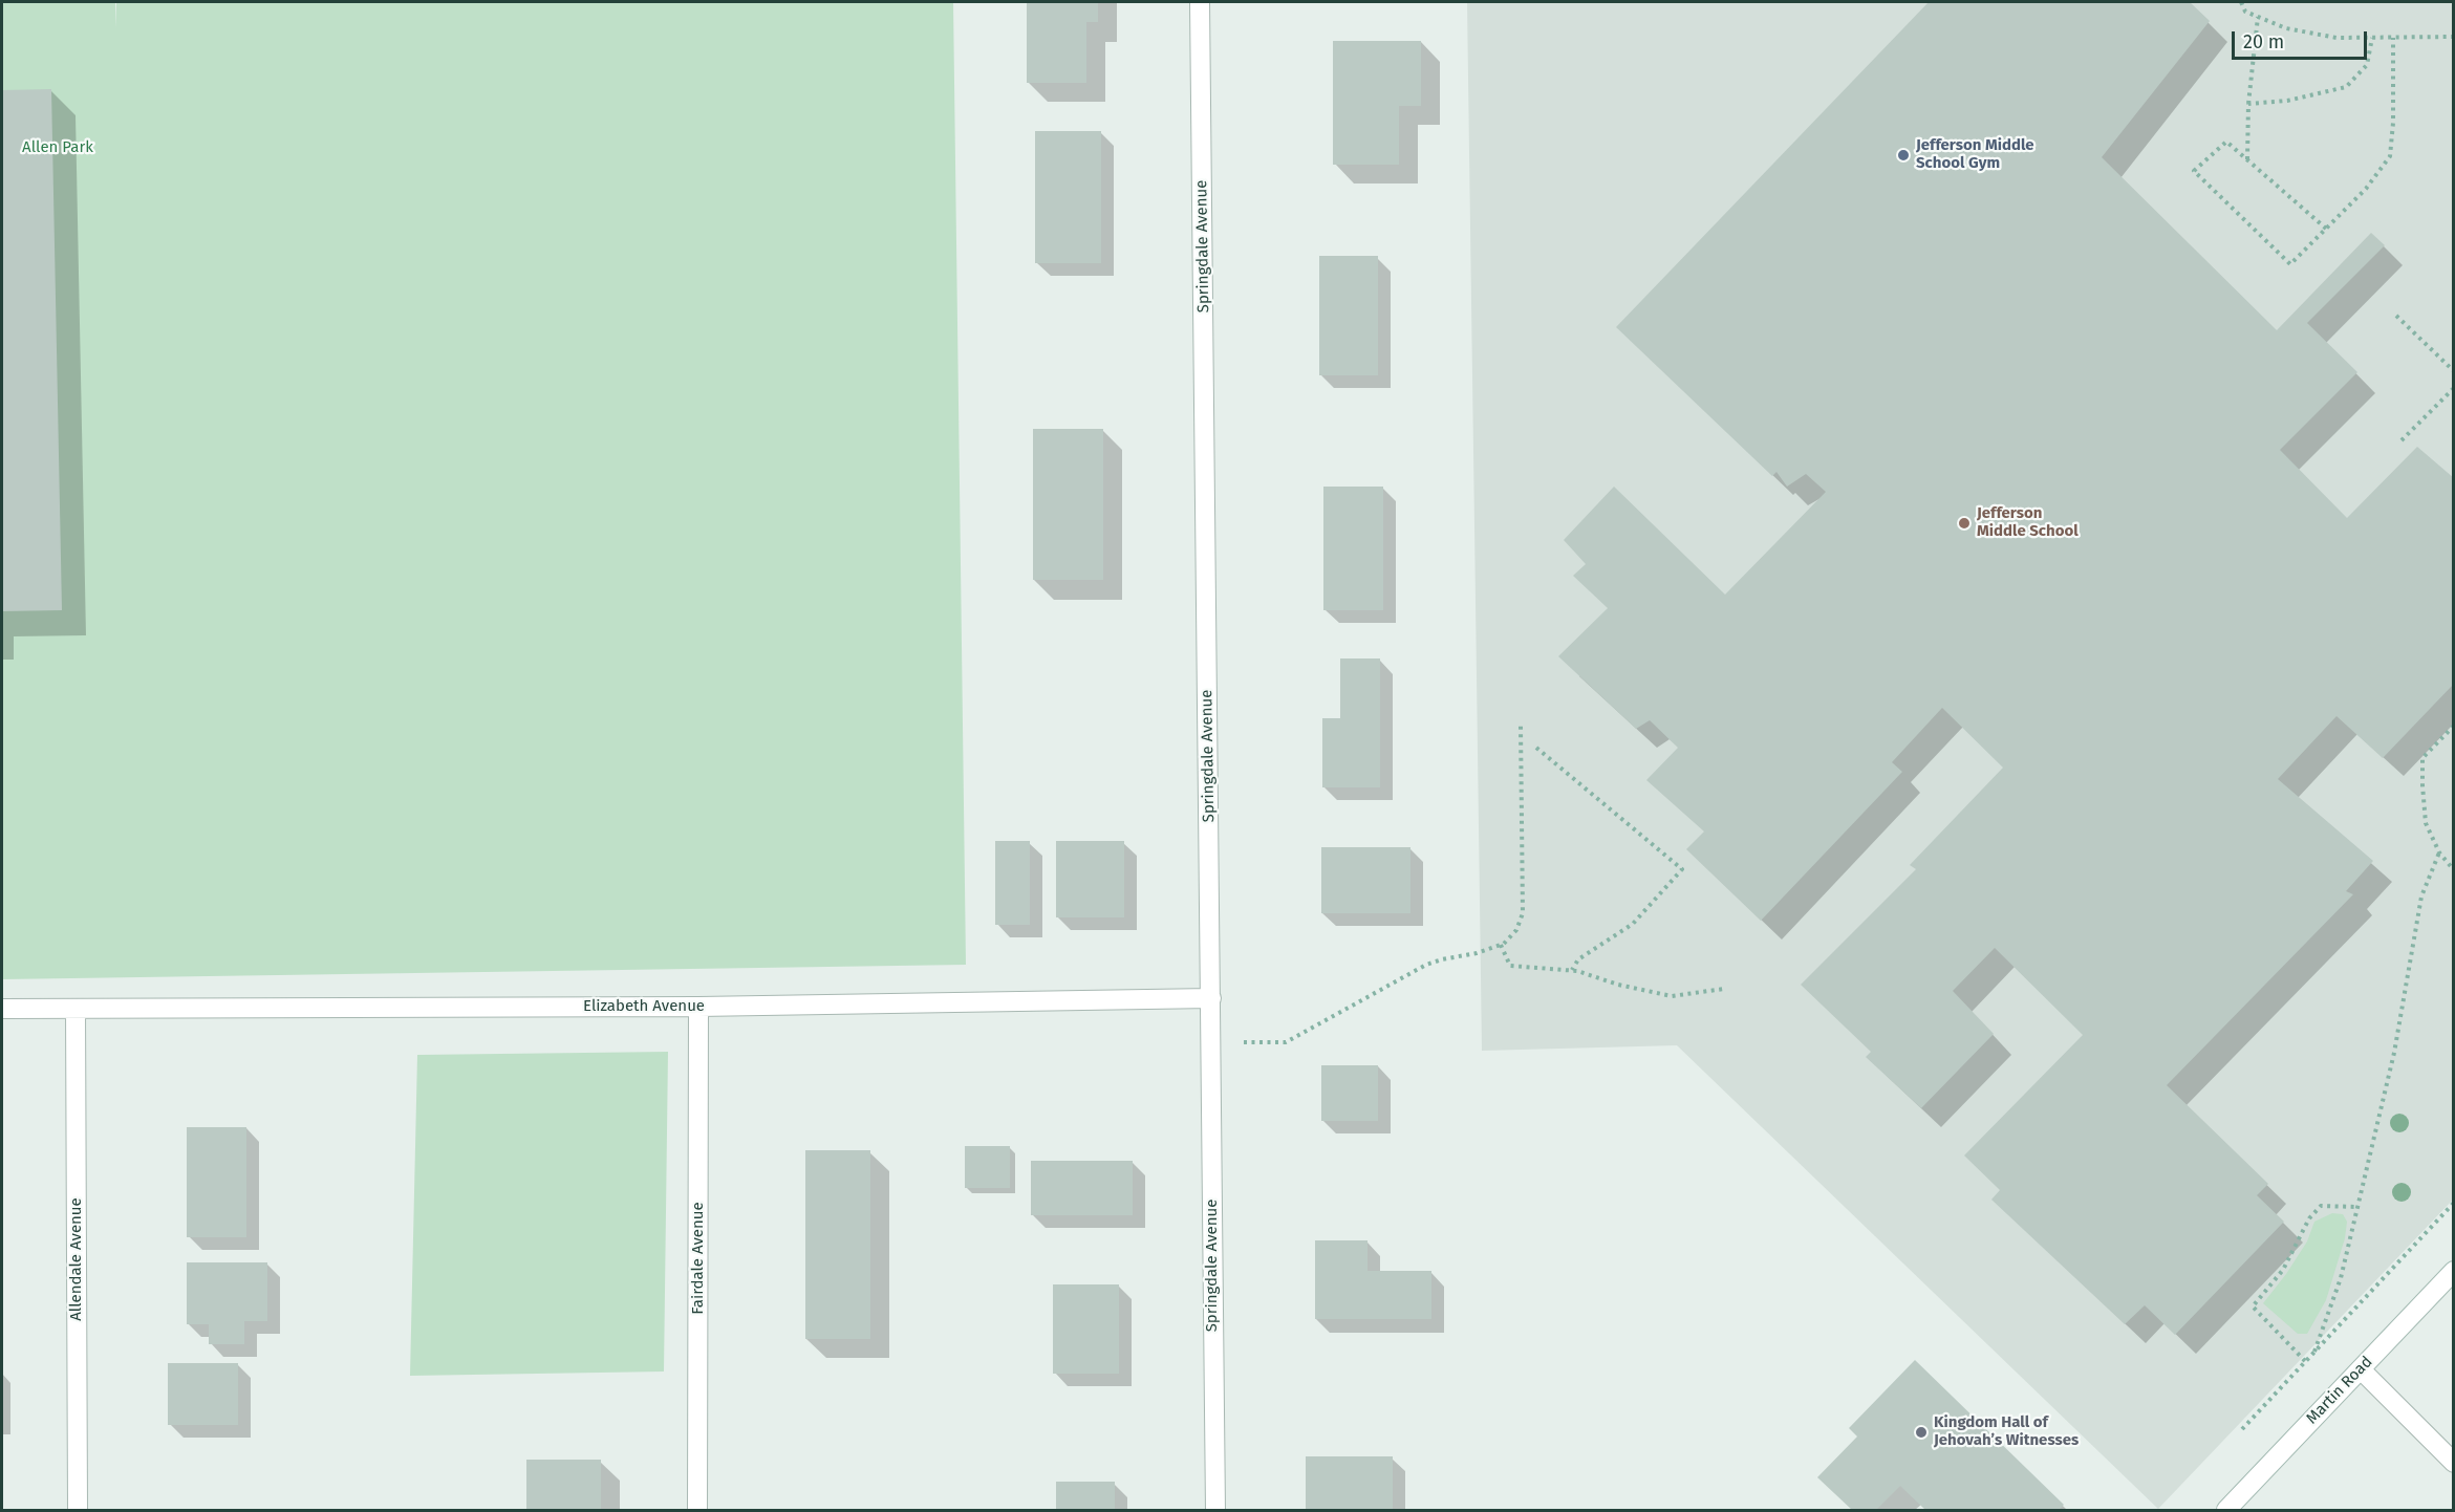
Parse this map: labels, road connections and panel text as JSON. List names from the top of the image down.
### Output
{
  "streets": {
    "street": [
      "Springdale Avenue",
      "Elizabeth Avenue",
      "Fairdale Avenue",
      "Allendale Avenue",
      "Martin Road"
    ]
  },
  "crossings": [
    ["Springdale Avenue", "Elizabeth Avenue"],
    ["Elizabeth Avenue", "Fairdale Avenue"],
    ["Elizabeth Avenue", "Allendale Avenue"]
  ],
  "parks": ["Allen Park"],
  "places": ["Jefferson Middle School Gym", "Jefferson Middle School", "Kingdom Hall of Jehovah’s Witnesses"],
  "scale_bar": "20 m"
}
